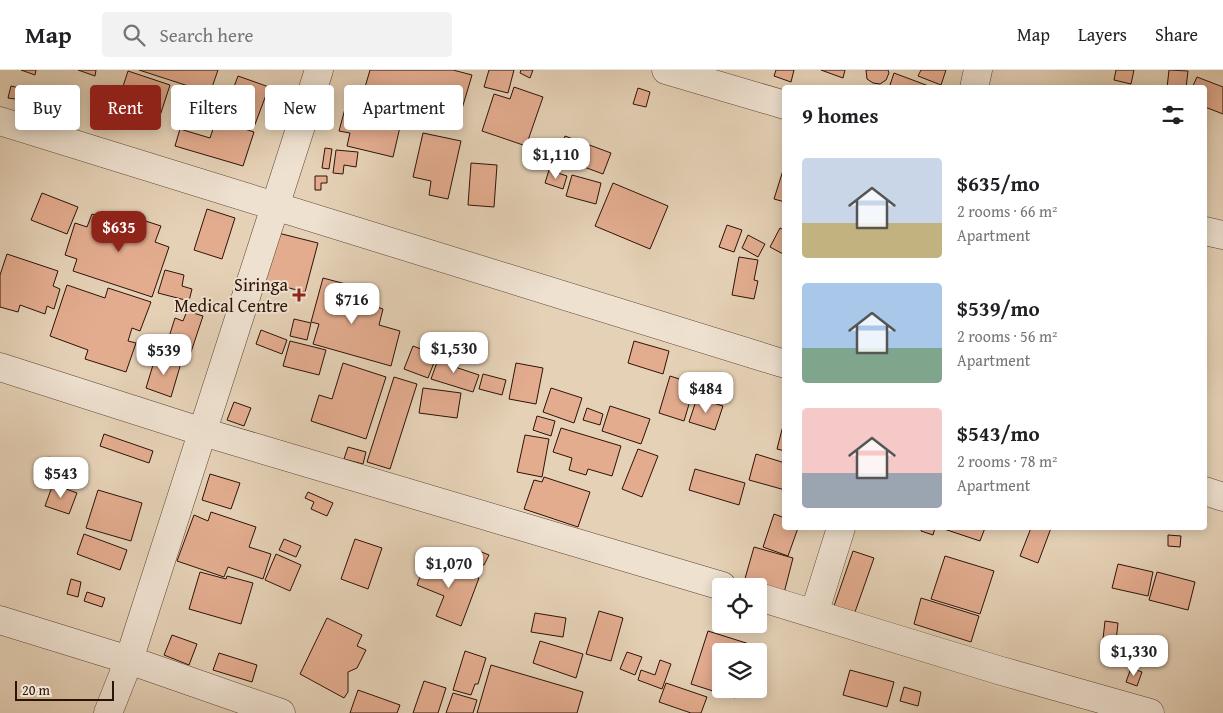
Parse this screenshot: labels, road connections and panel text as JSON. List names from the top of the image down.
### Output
{
  "places": {
    "health": ["Siringa Medical Centre"]
  },
  "scale_bar": "20 m",
  "page": {
    "header": "Map",
    "search": "Search here",
    "nav": ["Map", "Layers", "Share"],
    "chip": [
      "Buy",
      "Rent",
      "Filters",
      "New",
      "Apartment"
    ],
    "heading": "9 homes",
    "price": [
      "$1,110",
      "$635",
      "$716",
      "$1,530",
      "$539",
      "$484",
      "$543",
      "$1,070",
      "$1,330"
    ],
    "list": [
      {
        "name": "$635/mo",
        "note": "2 rooms · 66 m² · Apartment"
      },
      {
        "name": "$539/mo",
        "note": "2 rooms · 56 m² · Apartment"
      },
      {
        "name": "$543/mo",
        "note": "2 rooms · 78 m² · Apartment"
      }
    ],
    "scale": "20 m"
  }
}
